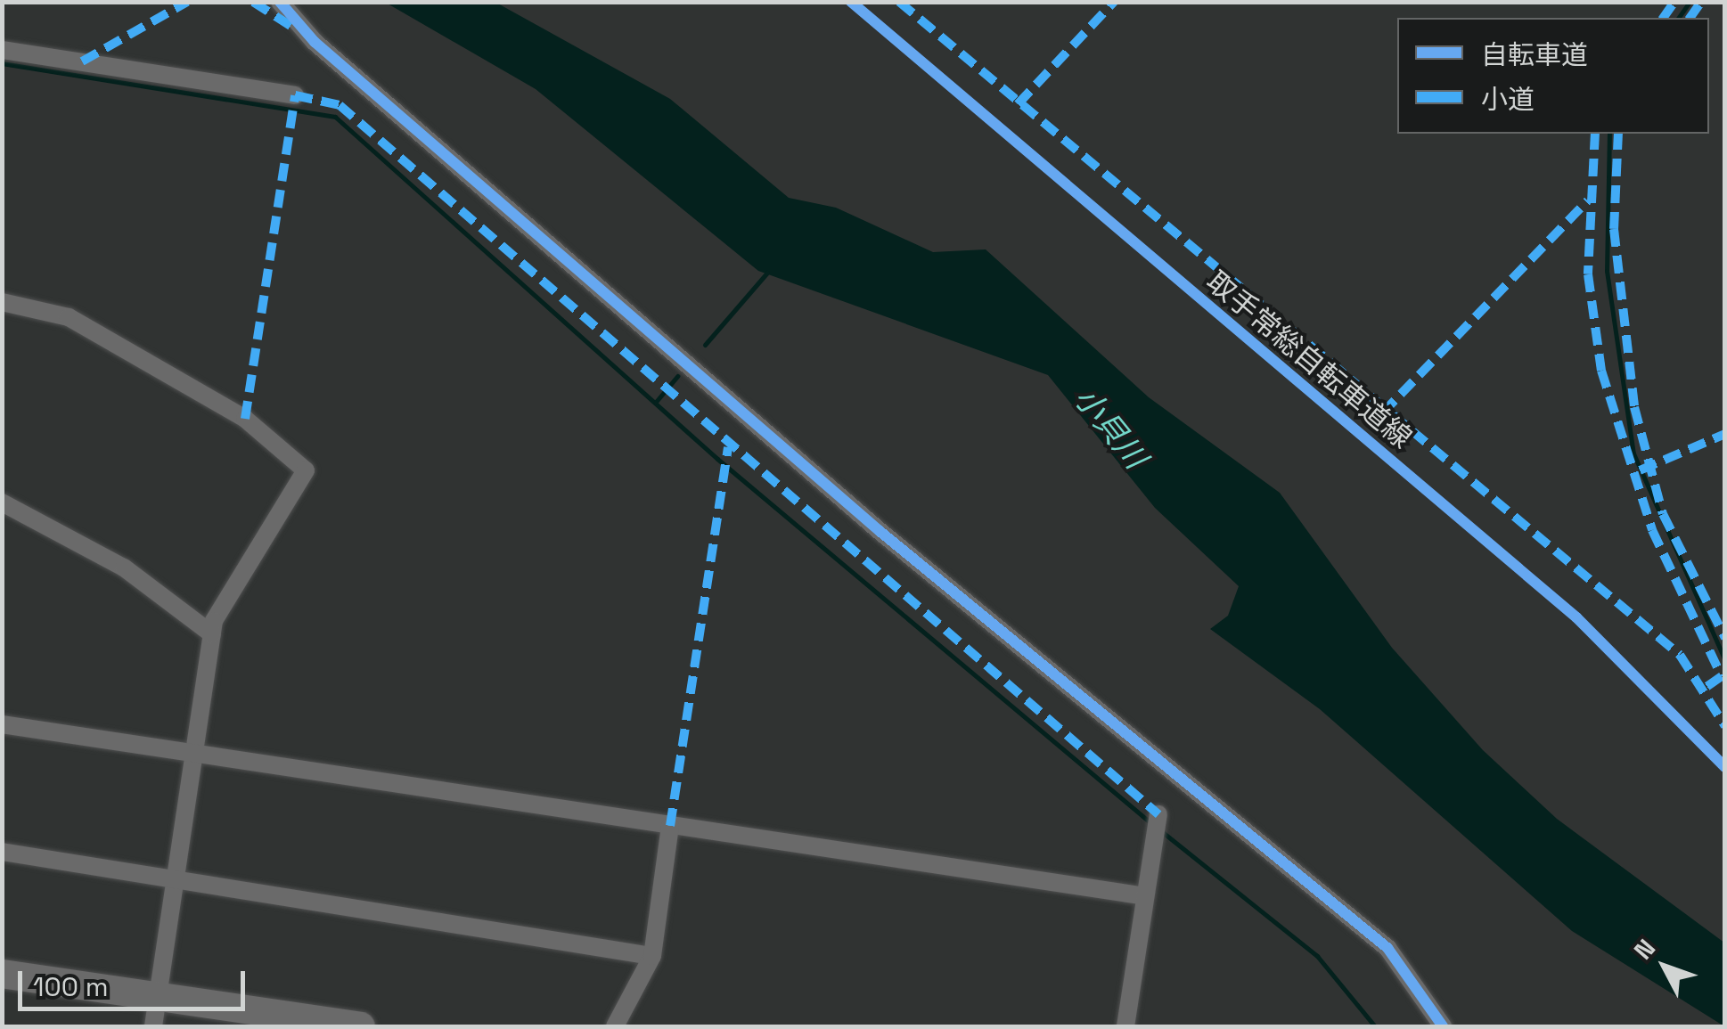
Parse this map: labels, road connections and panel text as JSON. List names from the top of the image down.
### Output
{
  "streets": {
    "cycle path": ["取手常総自転車道線"]
  },
  "water": ["小貝川"],
  "legend": ["自転車道", "小道"],
  "scale_bar": "100 m",
  "north": "top left"
}
